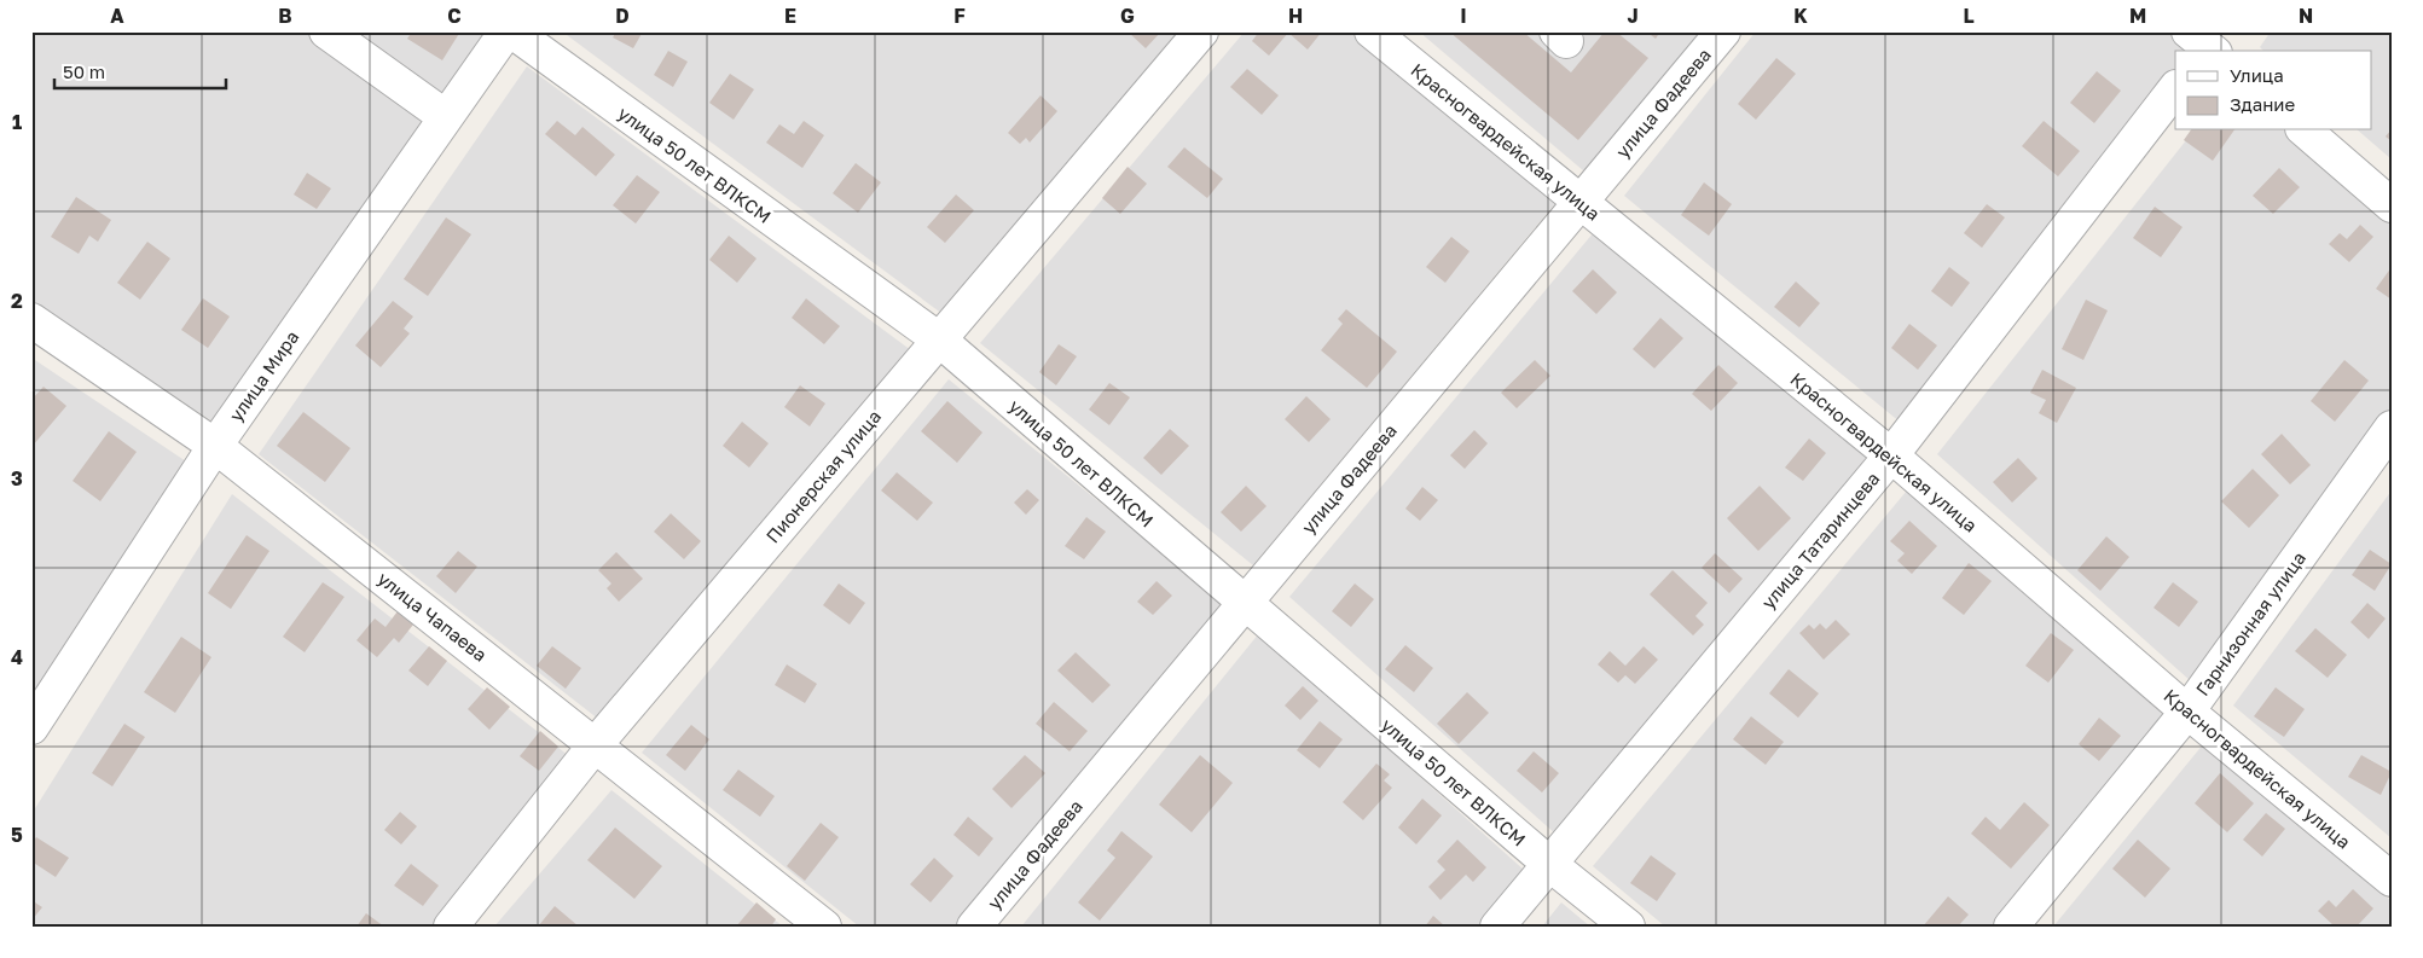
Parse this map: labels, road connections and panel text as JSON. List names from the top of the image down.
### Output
{
  "streets": {
    "street": [
      "улица Фадеева",
      "Красногвардейская улица",
      "улица 50 лет ВЛКСМ",
      "улица Мира",
      "Пионерская улица",
      "улица Татаринцева",
      "улица Чапаева",
      "Гарнизонная улица"
    ]
  },
  "crossings": [
    ["улица Фадеева", "Красногвардейская улица"],
    ["улица Фадеева", "улица 50 лет ВЛКСМ"],
    ["Красногвардейская улица", "улица Татаринцева"],
    ["Красногвардейская улица", "Гарнизонная улица"],
    ["улица 50 лет ВЛКСМ", "Пионерская улица"],
    ["улица 50 лет ВЛКСМ", "улица Татаринцева"],
    ["улица Мира", "улица Чапаева"],
    ["Пионерская улица", "улица Чапаева"]
  ],
  "legend": ["Улица", "Здание"],
  "scale_bar": "50 m",
  "grid": {
    "columns": [
      "A",
      "B",
      "C",
      "D",
      "E",
      "F",
      "G",
      "H",
      "I",
      "J",
      "K",
      "L",
      "M",
      "N"
    ],
    "rows": [
      "1",
      "2",
      "3",
      "4",
      "5"
    ]
  }
}
